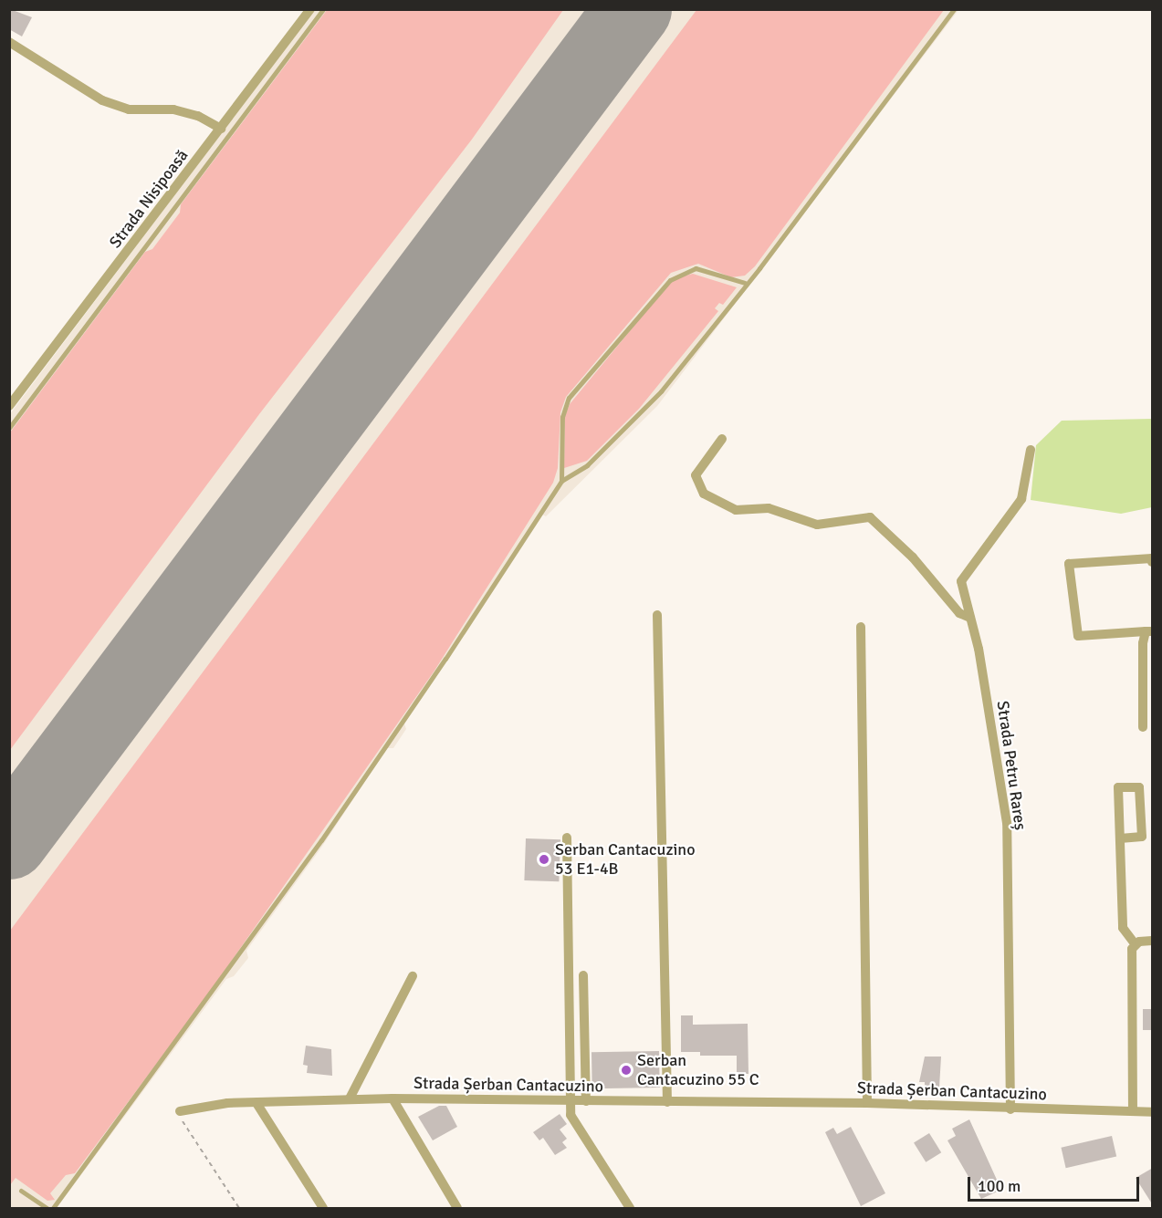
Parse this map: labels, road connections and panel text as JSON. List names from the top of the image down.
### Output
{
  "streets": {
    "street": ["Strada Nisipoasă", "Strada Petru Rareș", "Strada Șerban Cantacuzino"]
  },
  "crossings": [
    ["Strada Petru Rareș", "Strada Șerban Cantacuzino"]
  ],
  "places": ["Serban Cantacuzino 53 E1-4B", "Serban Cantacuzino 55 C"],
  "scale_bar": "100 m"
}
